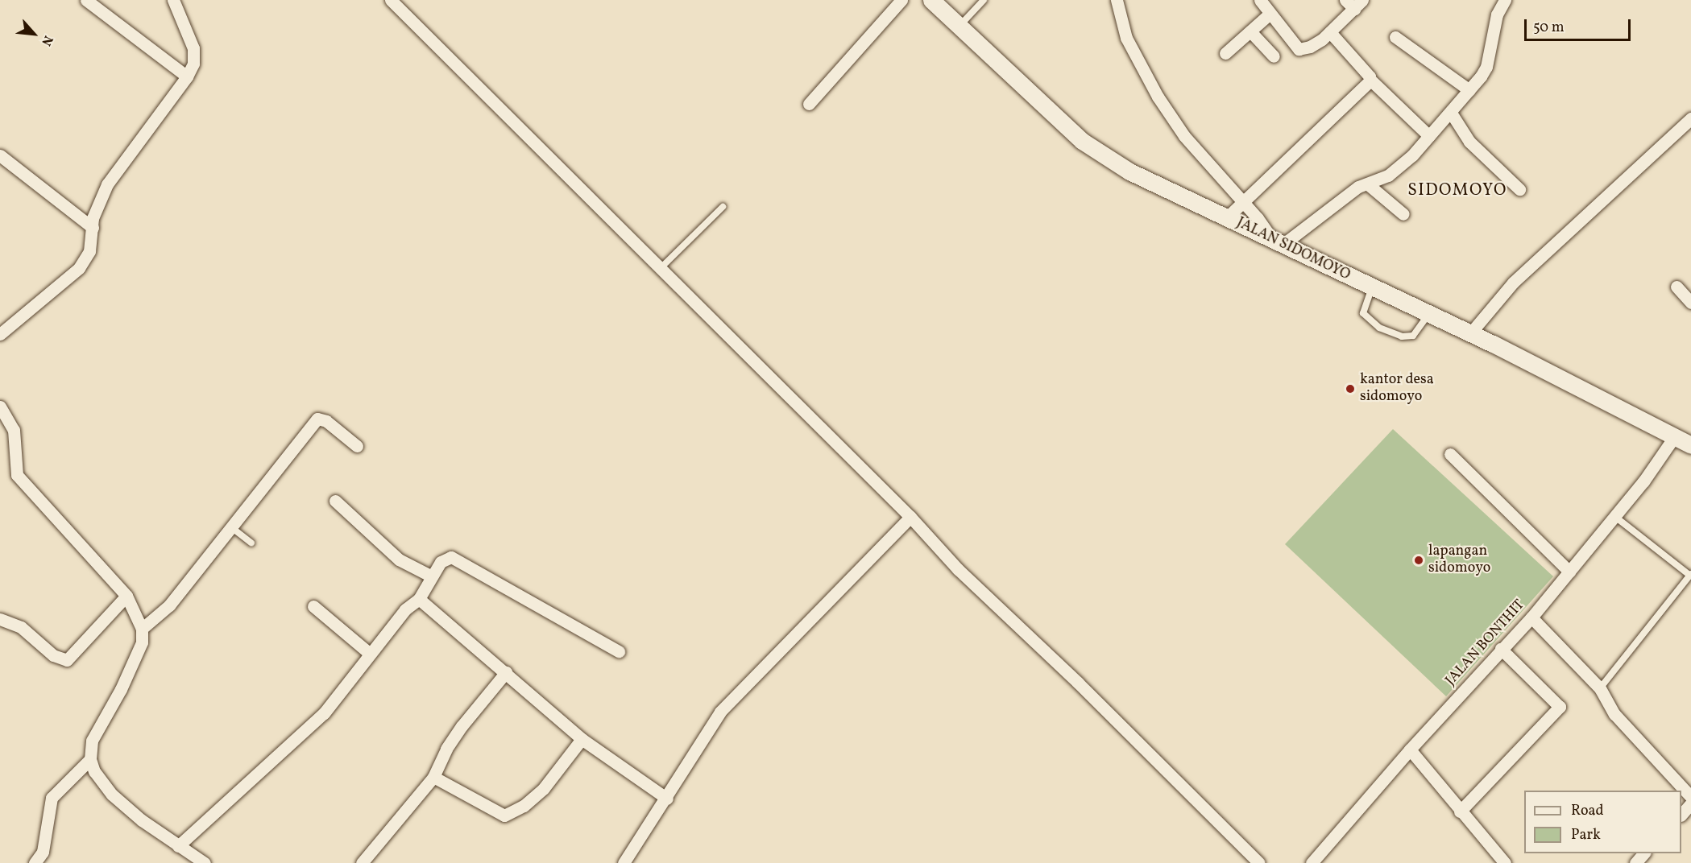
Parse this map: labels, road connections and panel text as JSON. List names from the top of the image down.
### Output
{
  "streets": {
    "main road": ["JALAN SIDOMOYO"],
    "street": ["JALAN BONTHIT"]
  },
  "crossings": [
    ["JALAN SIDOMOYO", "JALAN BONTHIT"]
  ],
  "districts": ["SIDOMOYO"],
  "places": ["kantor desa sidomoyo", "lapangan sidomoyo"],
  "legend": ["Road", "Park"],
  "scale_bar": "50 m",
  "north": "bottom right"
}
